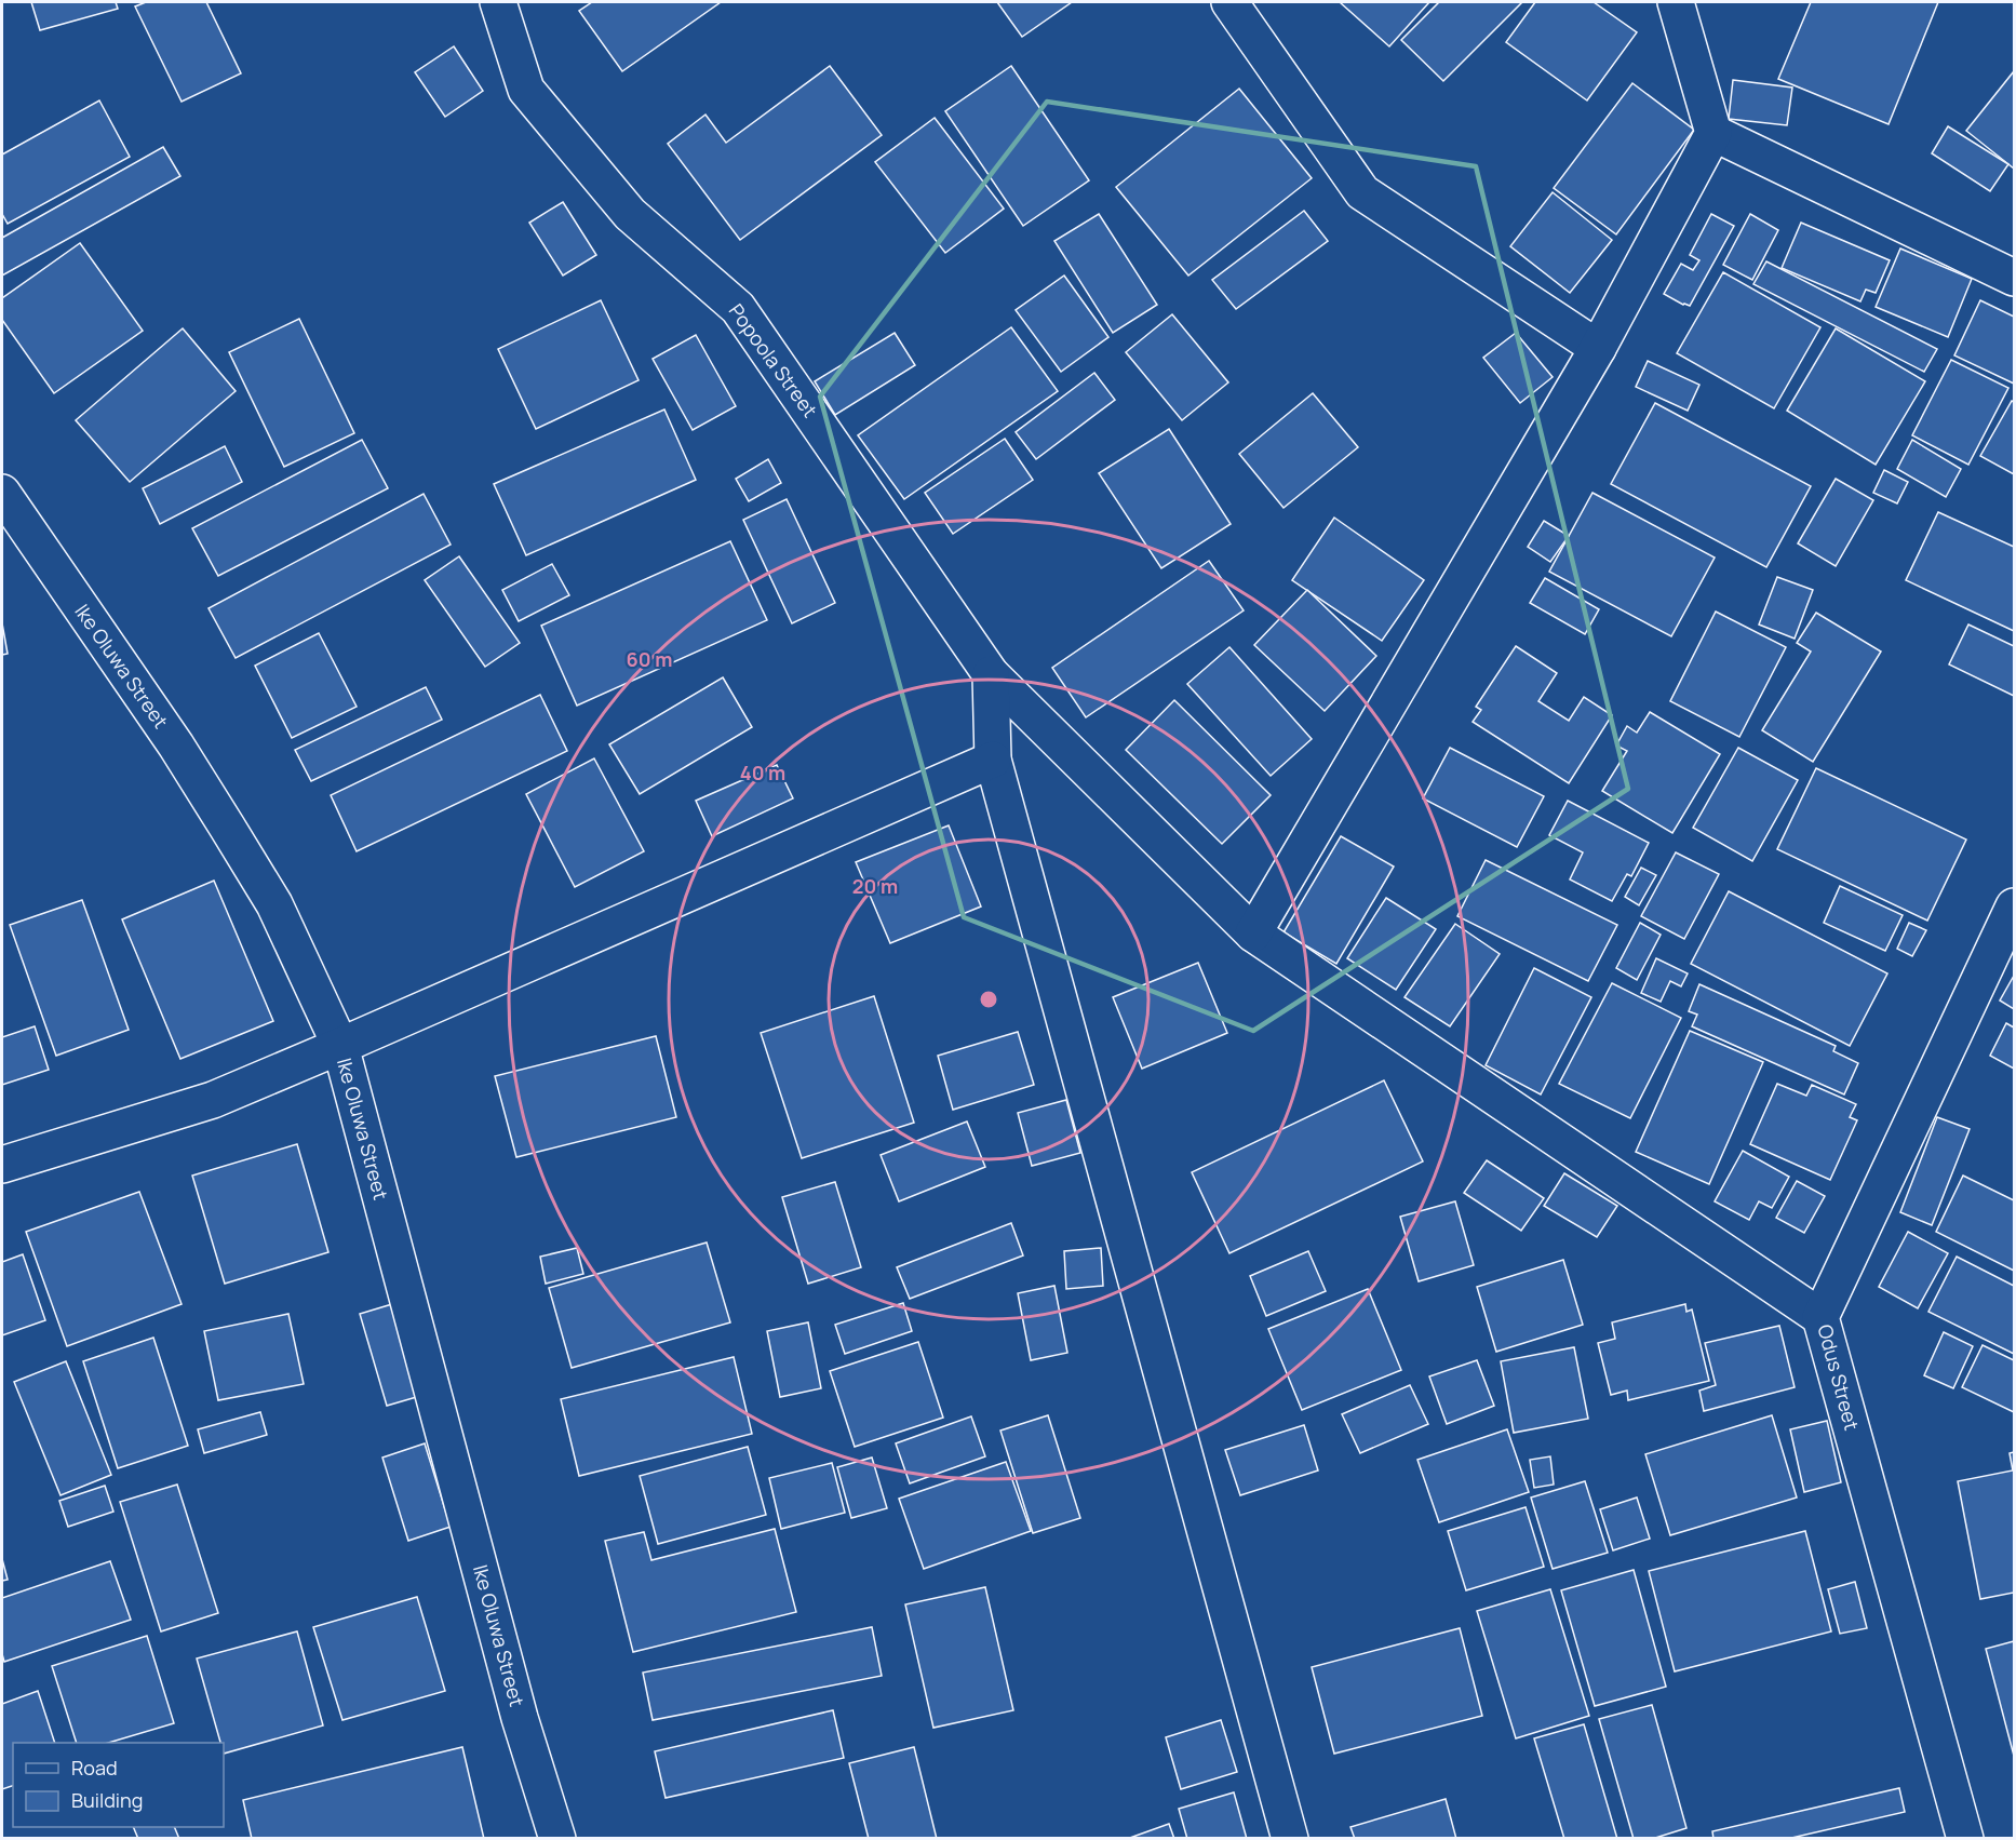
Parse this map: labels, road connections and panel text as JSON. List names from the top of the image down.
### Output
{
  "streets": {
    "street": ["Popoola Street", "Ike Oluwa Street", "Odus Street"]
  },
  "crossings": [
    ["Popoola Street", "Odus Street"]
  ],
  "legend": ["Road", "Building"],
  "rings": ["60 m", "40 m", "20 m"]
}
